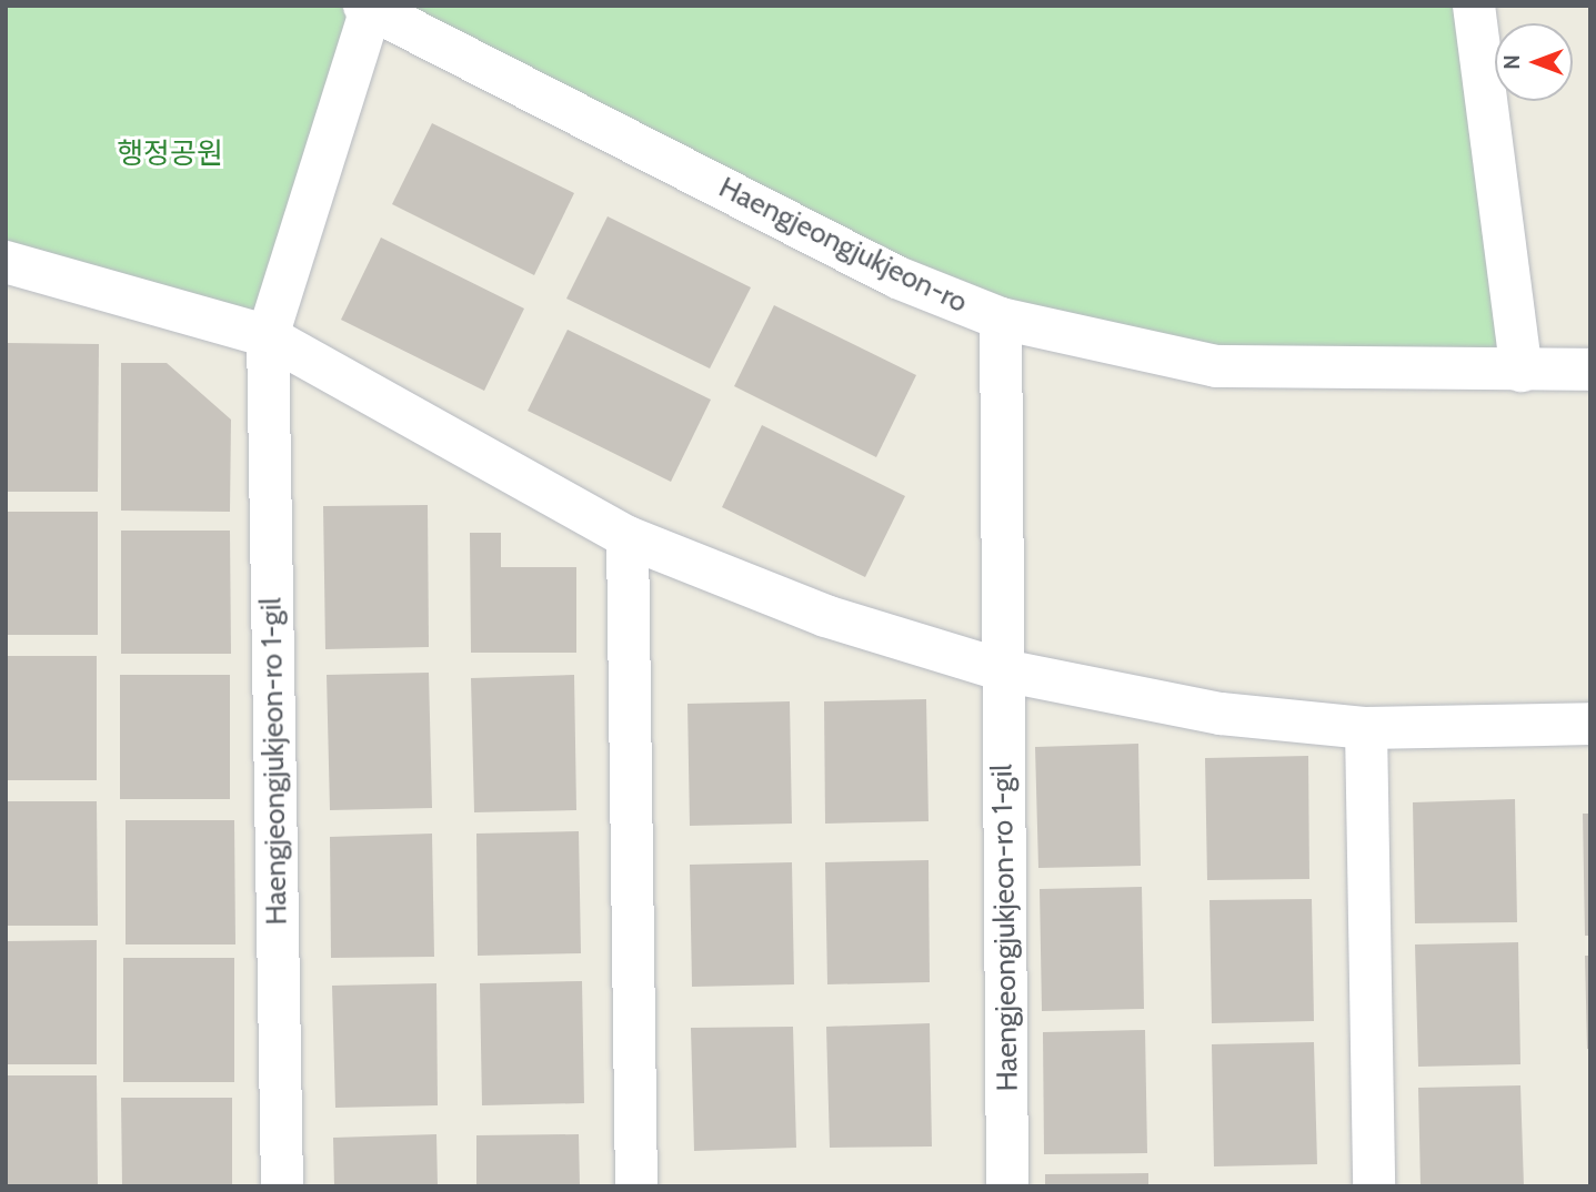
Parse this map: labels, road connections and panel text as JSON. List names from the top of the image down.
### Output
{
  "streets": {
    "street": ["Haengjeongjukjeon-ro", "Haengjeongjukjeon-ro 1-gil"]
  },
  "crossings": [
    ["Haengjeongjukjeon-ro", "Haengjeongjukjeon-ro 1-gil"]
  ],
  "parks": ["행정공원"],
  "north": "left"
}
